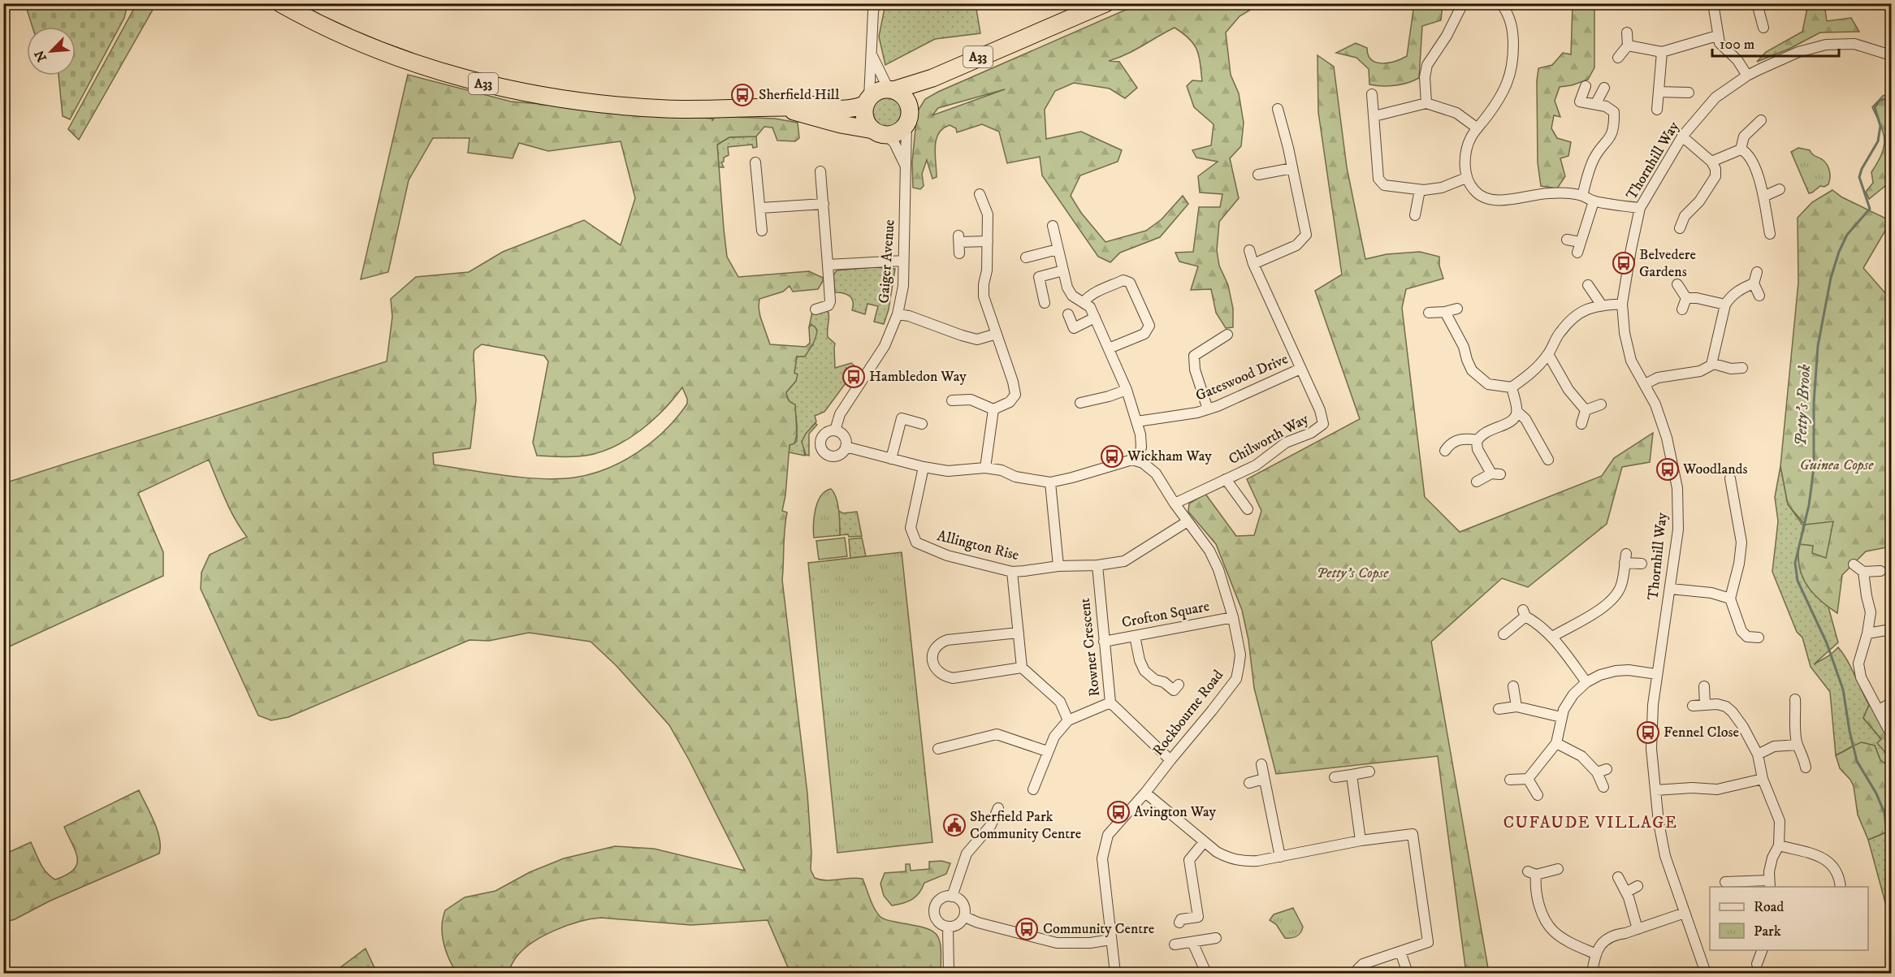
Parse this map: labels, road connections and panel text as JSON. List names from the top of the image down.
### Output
{
  "streets": {
    "highway": ["A33"],
    "street": [
      "Thornhill Way",
      "Gaiger Avenue",
      "Gateswood Drive",
      "Chilworth Way",
      "Allington Rise",
      "Crofton Square",
      "Rowner Crescent",
      "Rockbourne Road"
    ]
  },
  "crossings": [
    ["A33", "Gaiger Avenue"],
    ["Gateswood Drive", "Chilworth Way"],
    ["Chilworth Way", "Rockbourne Road"],
    ["Allington Rise", "Rowner Crescent"],
    ["Allington Rise", "Rockbourne Road"],
    ["Crofton Square", "Rowner Crescent"],
    ["Crofton Square", "Rockbourne Road"],
    ["Rowner Crescent", "Rockbourne Road"]
  ],
  "districts": ["CUFAUDE VILLAGE"],
  "water": ["Petty's Brook"],
  "parks": ["Guinea Copse", "Petty's Copse"],
  "places": {
    "bus stop": [
      "Sherfield Hill",
      "Belvedere Gardens",
      "Hambledon Way",
      "Wickham Way",
      "Woodlands",
      "Fennel Close",
      "Avington Way",
      "Community Centre"
    ],
    "public building": ["Sherfield Park Community Centre"]
  },
  "legend": ["Road", "Park"],
  "scale_bar": "100 m",
  "north": "bottom left"
}
